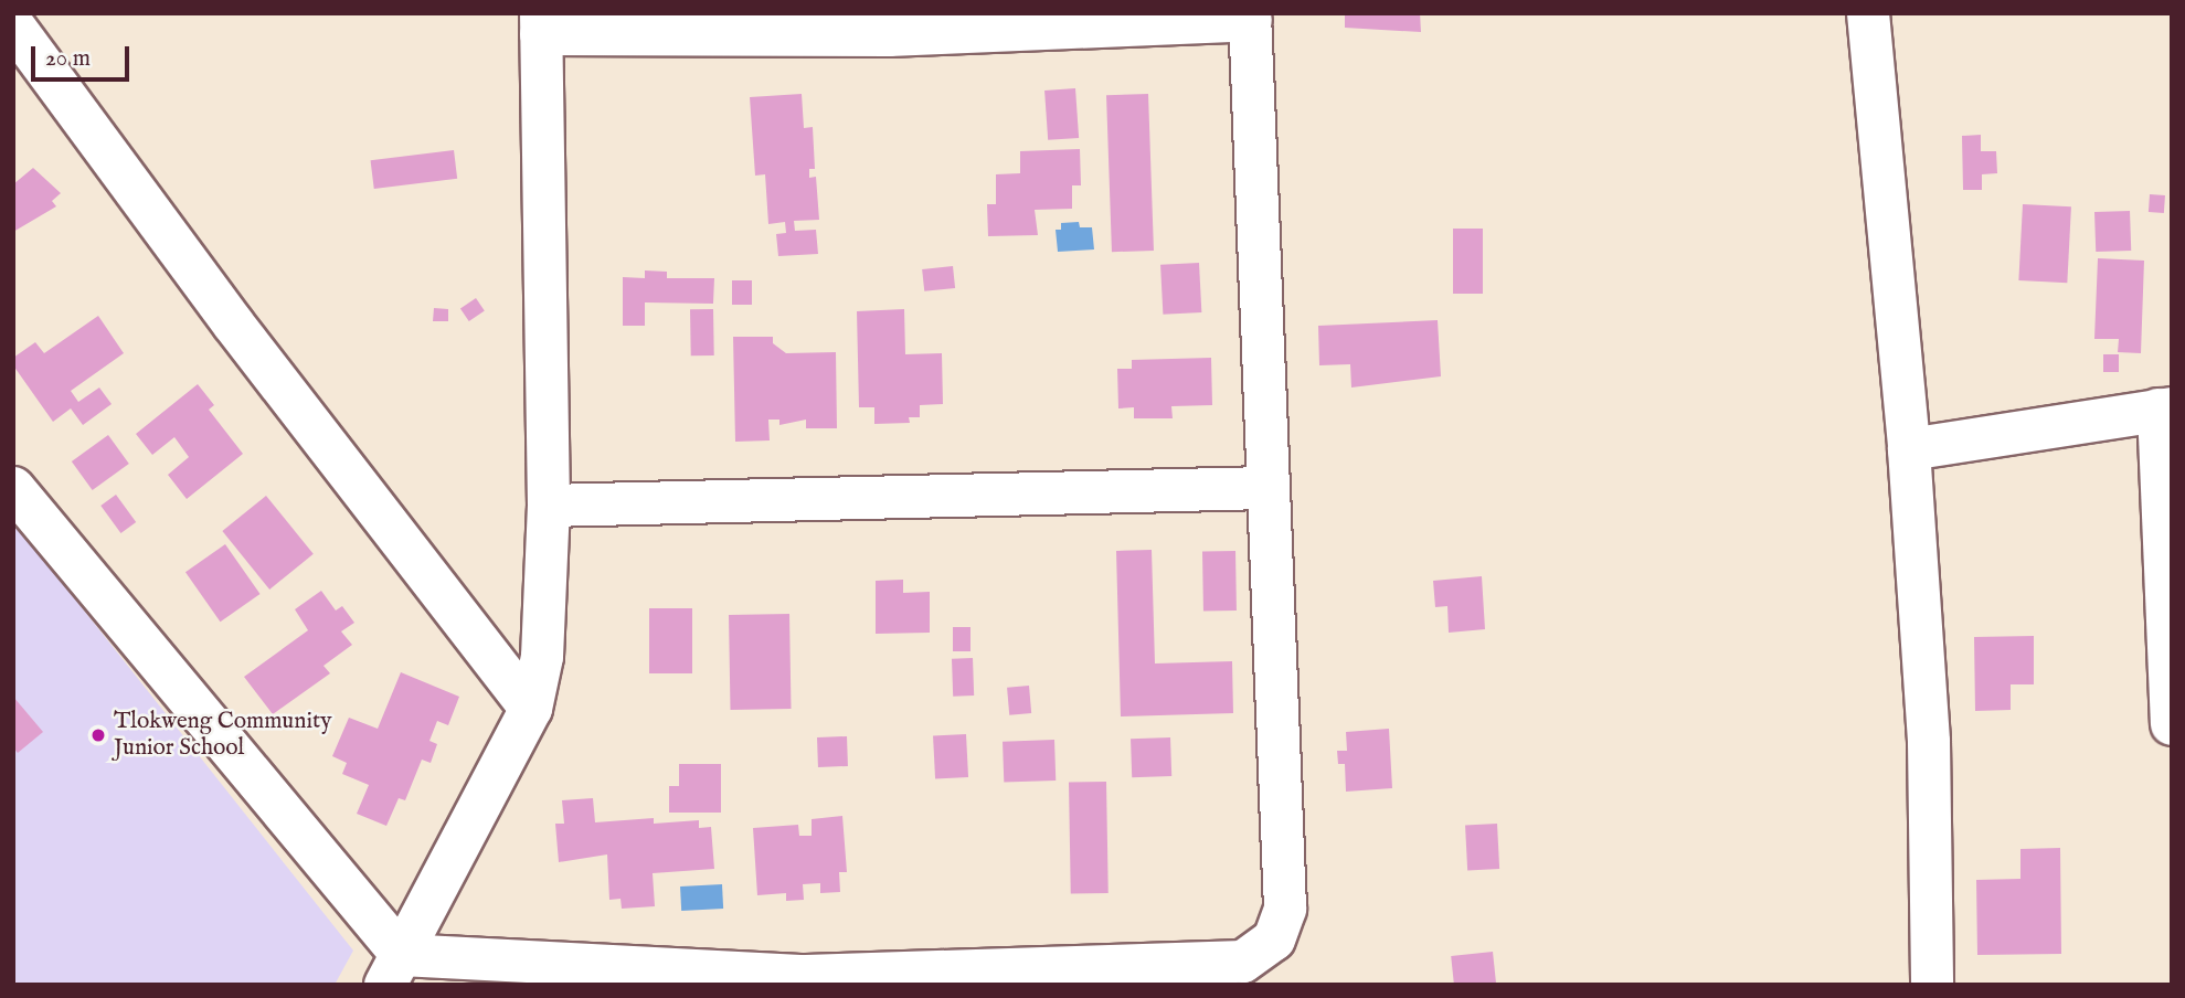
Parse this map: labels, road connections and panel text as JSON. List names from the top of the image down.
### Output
{
  "places": ["Tlokweng Community Junior School"],
  "scale_bar": "20 m"
}
